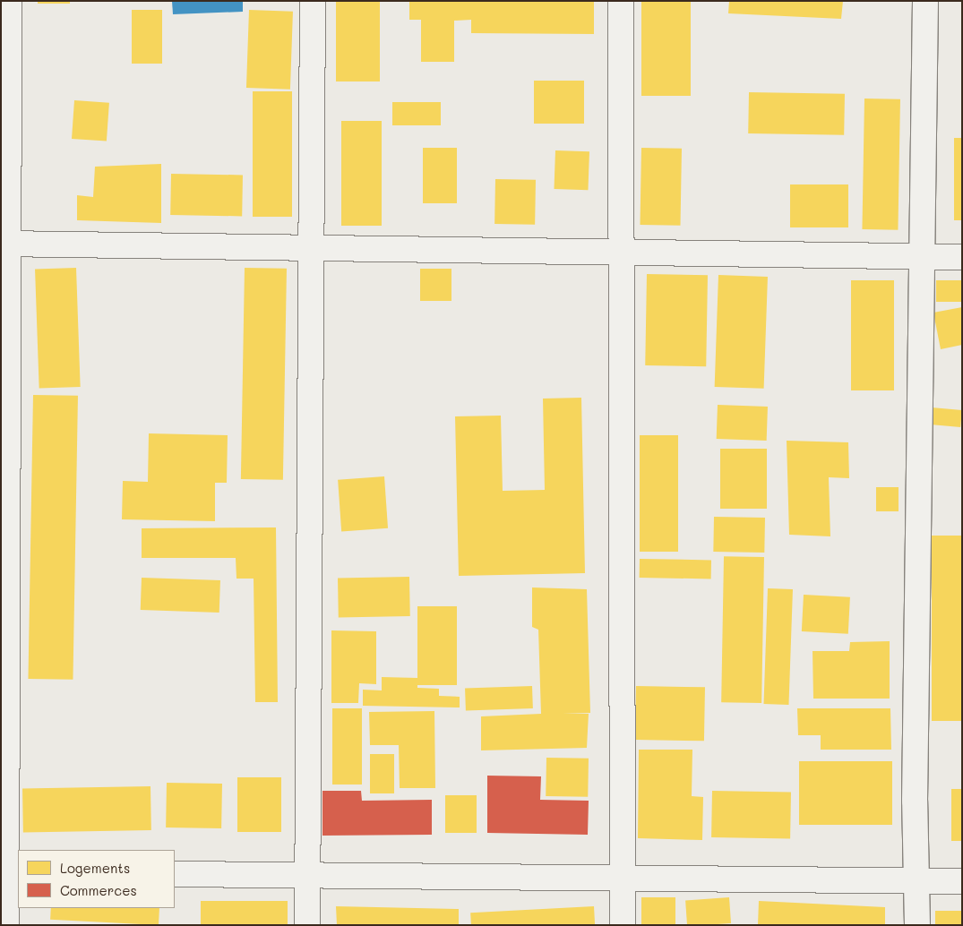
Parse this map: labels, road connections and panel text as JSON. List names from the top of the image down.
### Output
{
  "legend": ["Logements", "Commerces"]
}
